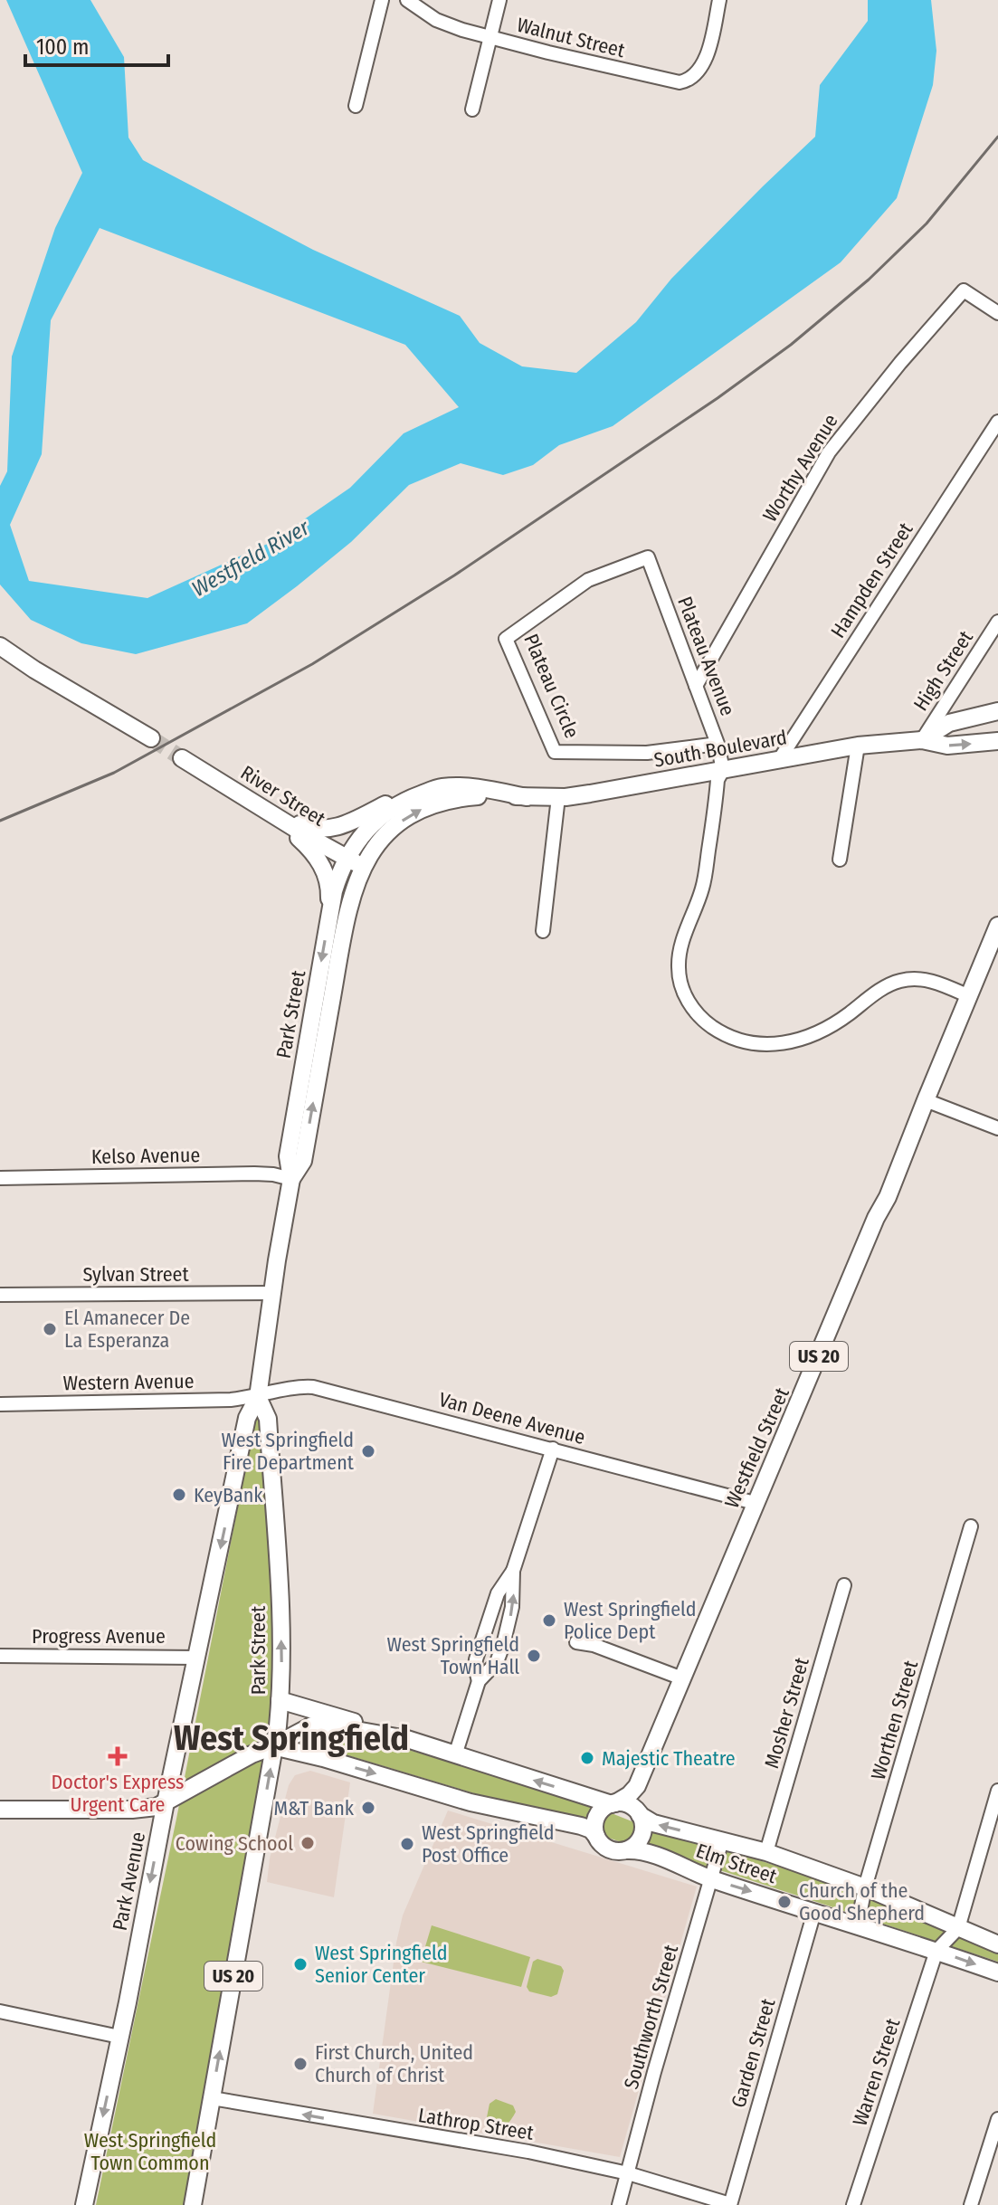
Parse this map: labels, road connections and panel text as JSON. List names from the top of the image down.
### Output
{
  "streets": {
    "main road": [
      "South Boulevard",
      "River Street",
      "Park Street",
      "US 20",
      "Westfield Street",
      "Elm Street",
      "Park Avenue"
    ],
    "street": [
      "Walnut Street",
      "Worthy Avenue",
      "Hampden Street",
      "Plateau Avenue",
      "High Street",
      "Plateau Circle",
      "Kelso Avenue",
      "Sylvan Street",
      "Western Avenue",
      "Van Deene Avenue",
      "Progress Avenue",
      "Mosher Street",
      "Worthen Street",
      "Southworth Street",
      "Garden Street",
      "Warren Street",
      "Lathrop Street"
    ]
  },
  "crossings": [
    ["Worthy Avenue", "Plateau Avenue"],
    ["Hampden Street", "South Boulevard"],
    ["Plateau Avenue", "Plateau Circle"],
    ["Plateau Avenue", "South Boulevard"],
    ["High Street", "South Boulevard"],
    ["South Boulevard", "River Street"],
    ["South Boulevard", "Park Street"],
    ["River Street", "Park Street"],
    ["Park Street", "Kelso Avenue"],
    ["Park Street", "Sylvan Street"],
    ["Park Street", "Western Avenue"],
    ["Park Street", "Van Deene Avenue"],
    ["Park Street", "Park Avenue"],
    ["Park Street", "Lathrop Street"],
    ["US 20", "Westfield Street"],
    ["US 20", "Elm Street"],
    ["Western Avenue", "Van Deene Avenue"],
    ["Western Avenue", "Park Avenue"],
    ["Van Deene Avenue", "Westfield Street"],
    ["Van Deene Avenue", "Park Avenue"],
    ["Westfield Street", "Elm Street"],
    ["Progress Avenue", "Park Avenue"],
    ["Mosher Street", "Elm Street"],
    ["Worthen Street", "Elm Street"],
    ["Elm Street", "Southworth Street"],
    ["Elm Street", "Garden Street"],
    ["Elm Street", "Warren Street"],
    ["Southworth Street", "Lathrop Street"],
    ["Garden Street", "Lathrop Street"]
  ],
  "one_way": ["Park Avenue", "Lathrop Street"],
  "districts": ["West Springfield"],
  "water": ["Westfield River"],
  "parks": ["West Springfield Town Common"],
  "places": {
    "other": [
      "El Amanecer De La Esperanza",
      "West Springfield Fire Department",
      "KeyBank",
      "West Springfield Police Dept",
      "West Springfield Town Hall",
      "Majestic Theatre",
      "M&T Bank",
      "Cowing School",
      "West Springfield Post Office",
      "Church of the Good Shepherd",
      "West Springfield Senior Center",
      "First Church, United Church of Christ"
    ],
    "health": ["Doctor's Express Urgent Care"]
  },
  "scale_bar": "100 m"
}
